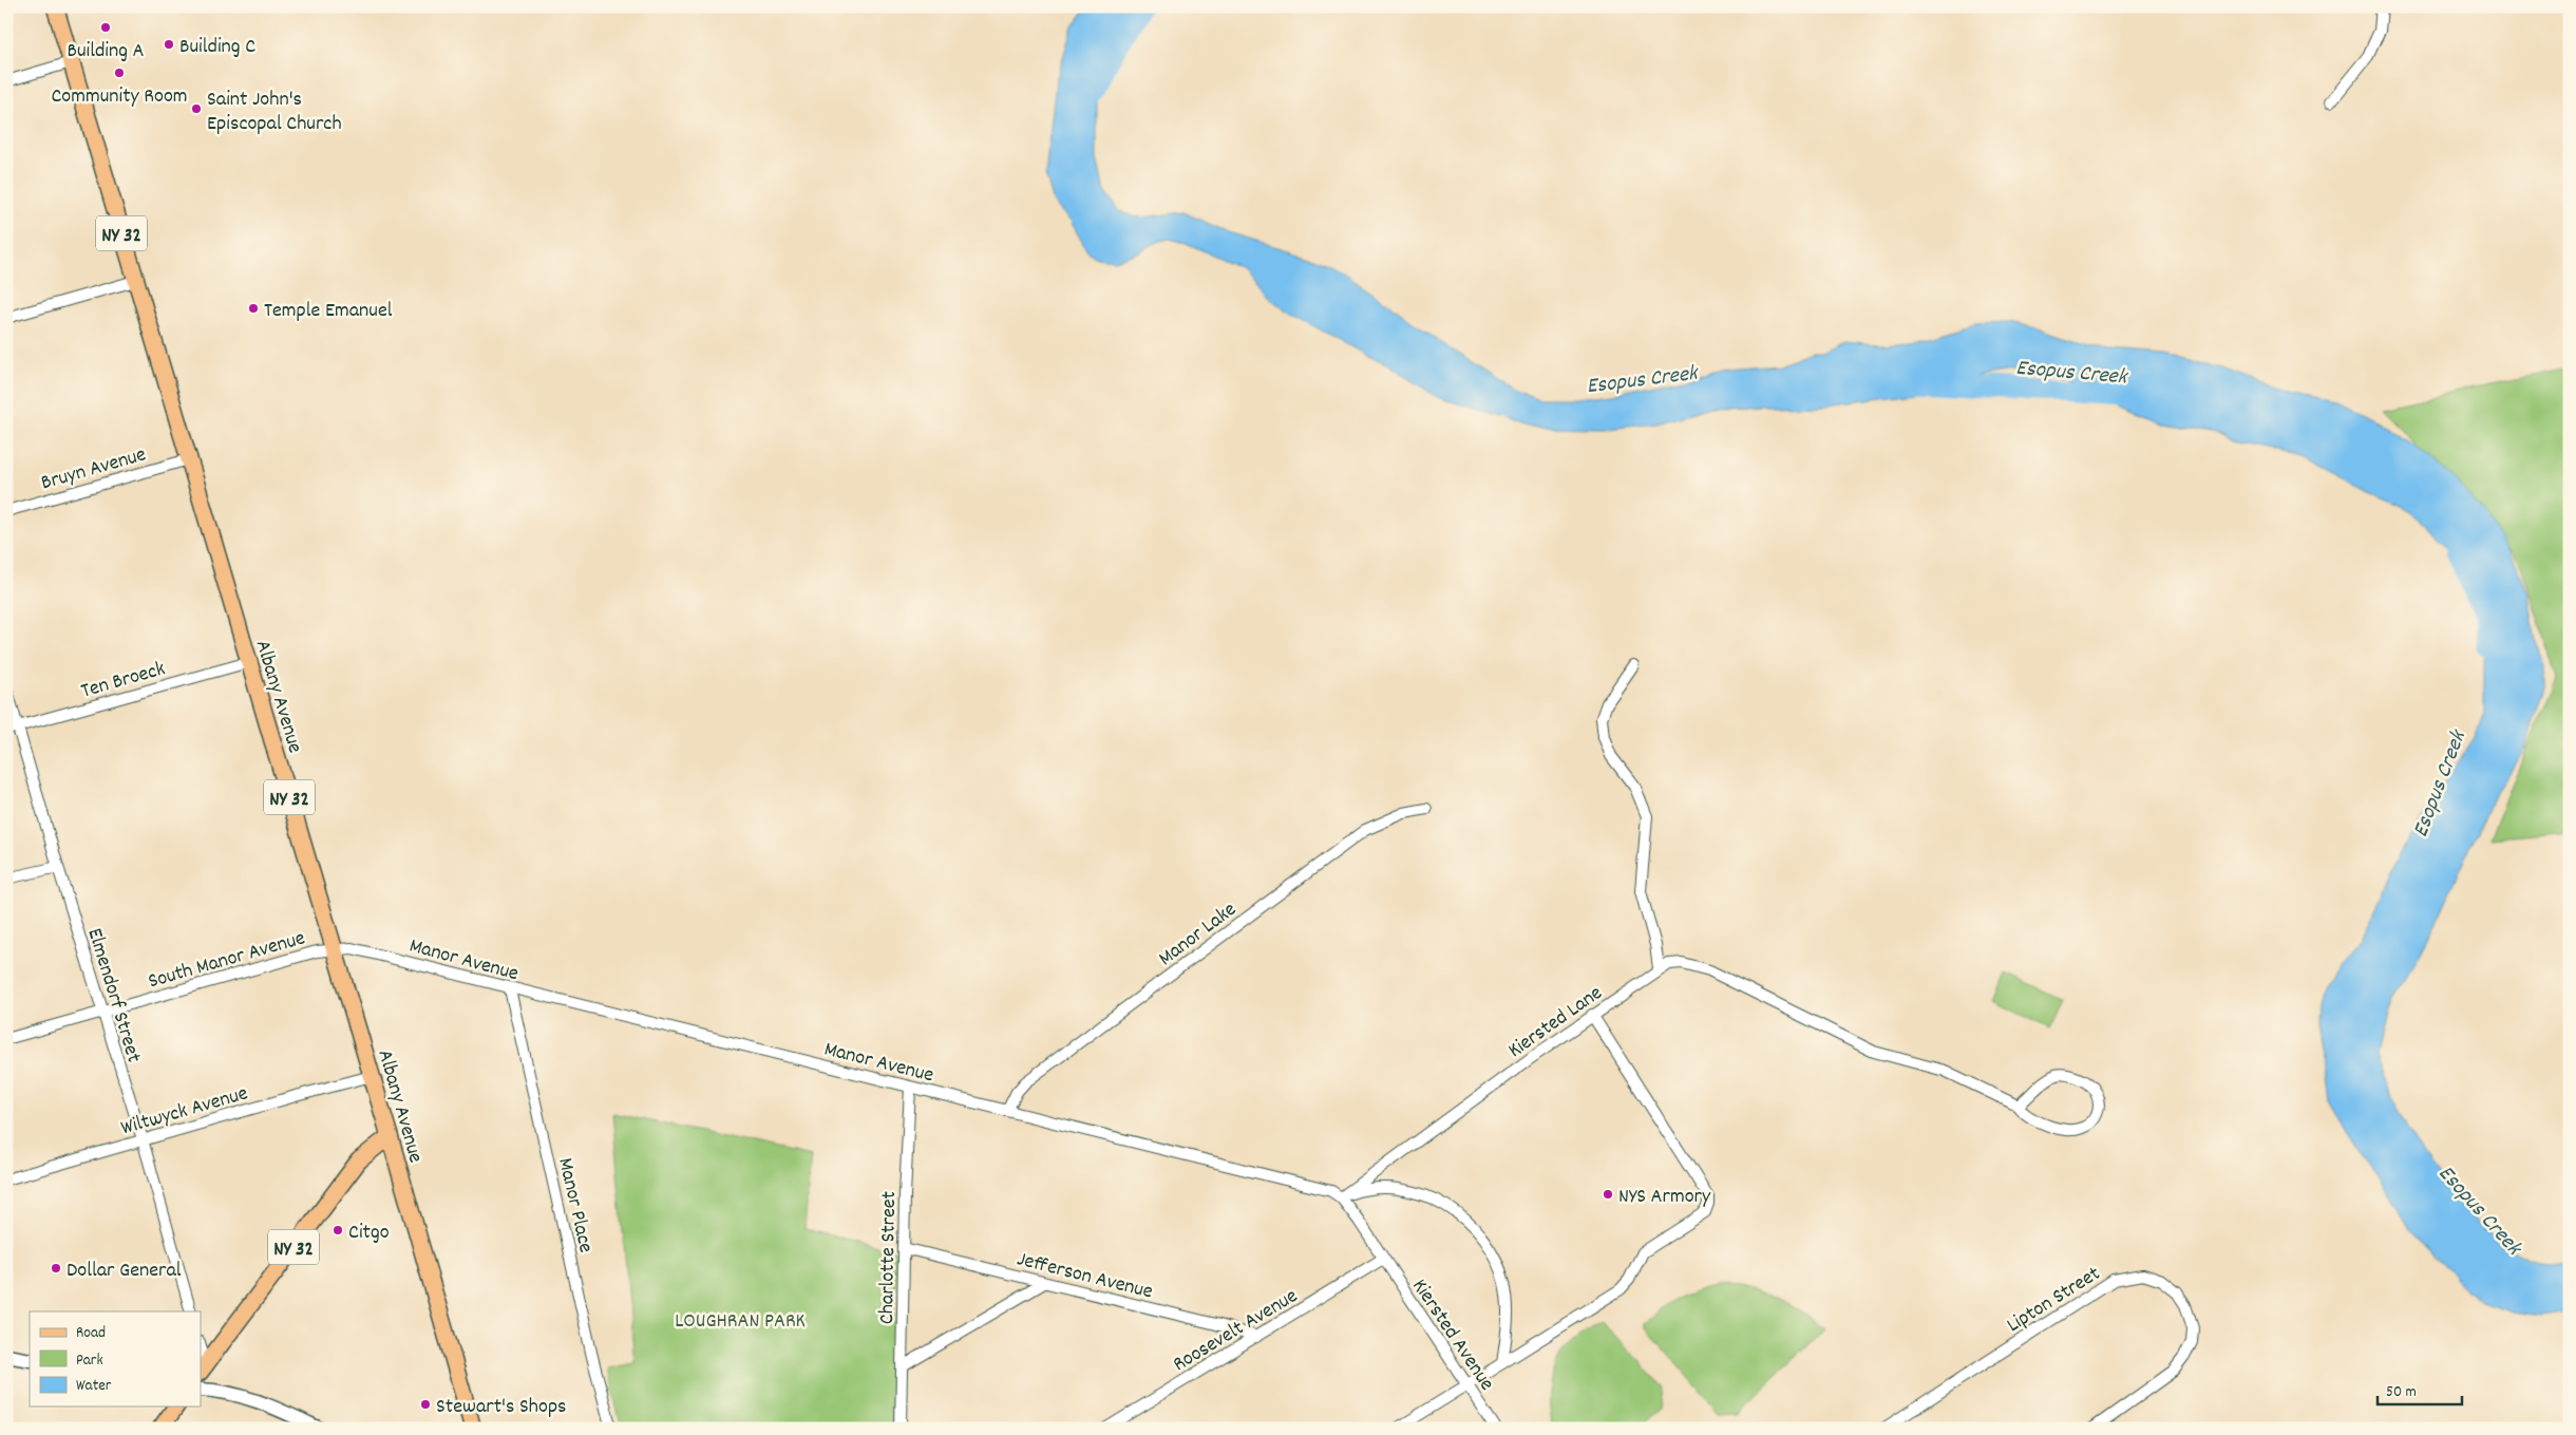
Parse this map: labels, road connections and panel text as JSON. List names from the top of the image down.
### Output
{
  "streets": {
    "main road": ["NY 32", "Albany Avenue"],
    "street": [
      "Bruyn Avenue",
      "Ten Broeck",
      "Manor Lake",
      "South Manor Avenue",
      "Manor Avenue",
      "Elmendorf Street",
      "Kiersted Lane",
      "Wiltwyck Avenue",
      "Manor Place",
      "Charlotte Street",
      "Jefferson Avenue",
      "Lipton Street",
      "Roosevelt Avenue",
      "Kiersted Avenue"
    ]
  },
  "crossings": [
    ["NY 32", "Albany Avenue"],
    ["Bruyn Avenue", "Albany Avenue"],
    ["Ten Broeck", "Albany Avenue"],
    ["Ten Broeck", "Elmendorf Street"],
    ["Albany Avenue", "South Manor Avenue"],
    ["Albany Avenue", "Manor Avenue"],
    ["Albany Avenue", "Wiltwyck Avenue"],
    ["Manor Lake", "Manor Avenue"],
    ["South Manor Avenue", "Manor Avenue"],
    ["South Manor Avenue", "Elmendorf Street"],
    ["Manor Avenue", "Kiersted Lane"],
    ["Manor Avenue", "Manor Place"],
    ["Manor Avenue", "Charlotte Street"],
    ["Elmendorf Street", "Wiltwyck Avenue"],
    ["Charlotte Street", "Jefferson Avenue"],
    ["Jefferson Avenue", "Roosevelt Avenue"],
    ["Roosevelt Avenue", "Kiersted Avenue"]
  ],
  "water": ["Esopus Creek"],
  "parks": ["LOUGHRAN PARK"],
  "places": [
    "Building A",
    "Building C",
    "Community Room",
    "Saint John's Episcopal Church",
    "Temple Emanuel",
    "NYS Armory",
    "Citgo",
    "Dollar General",
    "Stewart's Shops"
  ],
  "legend": ["Road", "Park", "Water"],
  "scale_bar": "50 m"
}
